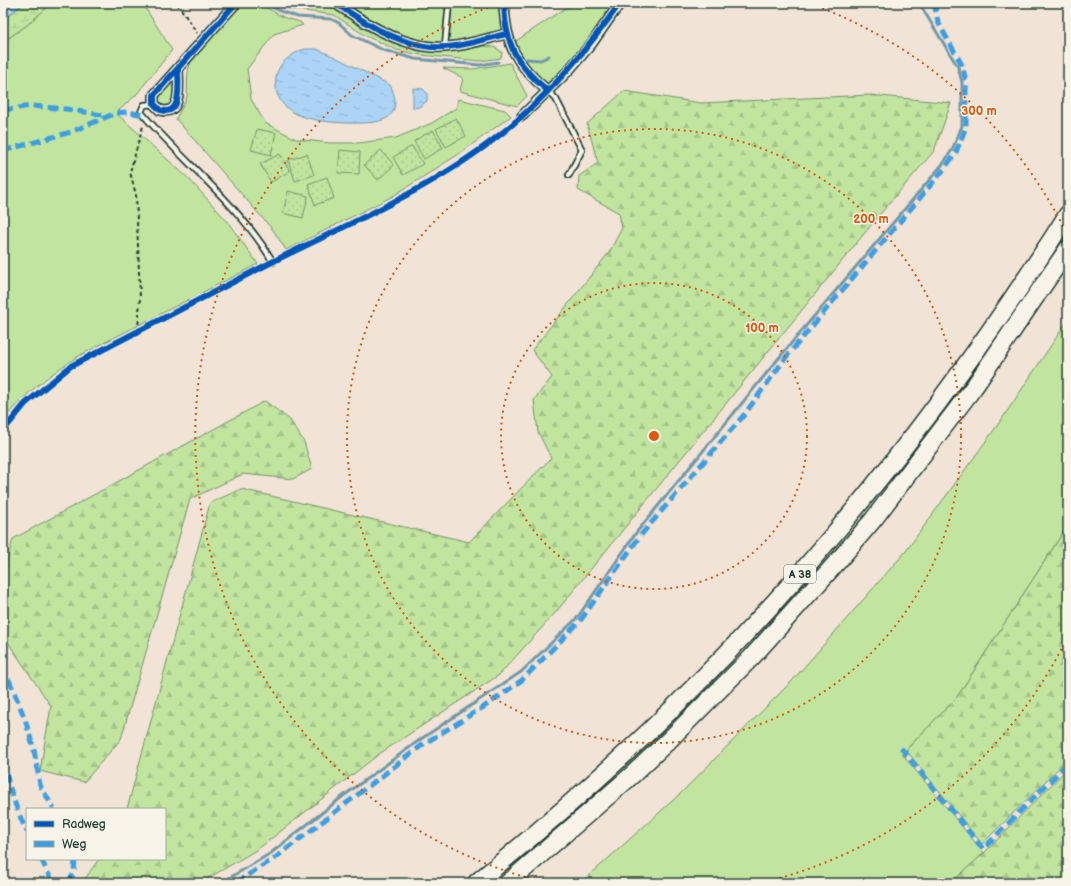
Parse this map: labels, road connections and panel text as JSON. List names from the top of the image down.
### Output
{
  "streets": {
    "highway": ["A 38"]
  },
  "legend": ["Radweg", "Weg"],
  "rings": ["300 m", "200 m", "100 m"]
}
